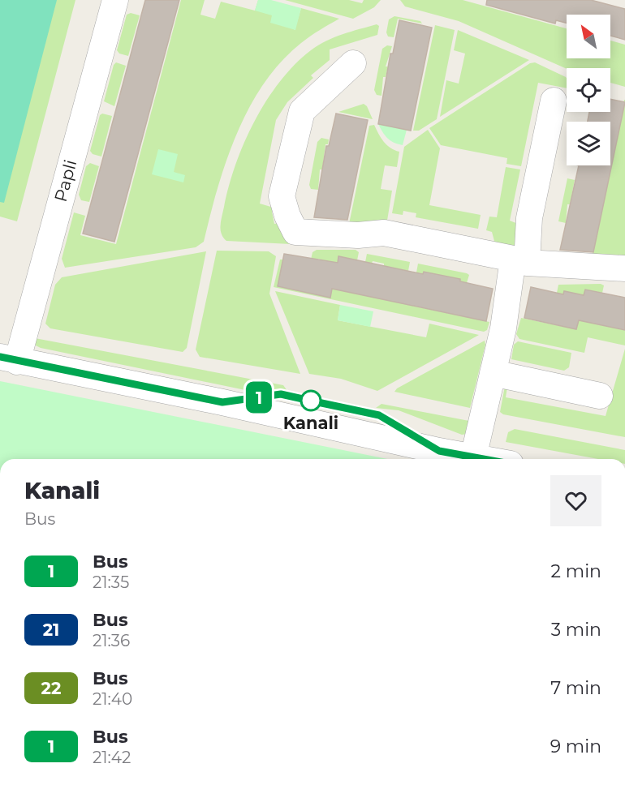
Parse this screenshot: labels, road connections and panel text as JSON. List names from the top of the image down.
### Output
{
  "streets": {
    "street": ["Papli"]
  },
  "places": ["Kanali"],
  "lines": ["bus line 1"],
  "north": "top left",
  "page": {
    "on_map": "1",
    "heading": ["Kanali", "Bus"],
    "list": [
      {
        "mark": "1",
        "name": "Bus",
        "note": "21:35",
        "value": "2 min"
      },
      {
        "mark": "21",
        "name": "Bus",
        "note": "21:36",
        "value": "3 min"
      },
      {
        "mark": "22",
        "name": "Bus",
        "note": "21:40",
        "value": "7 min"
      },
      {
        "mark": "1",
        "name": "Bus",
        "note": "21:42",
        "value": "9 min"
      }
    ]
  }
}
